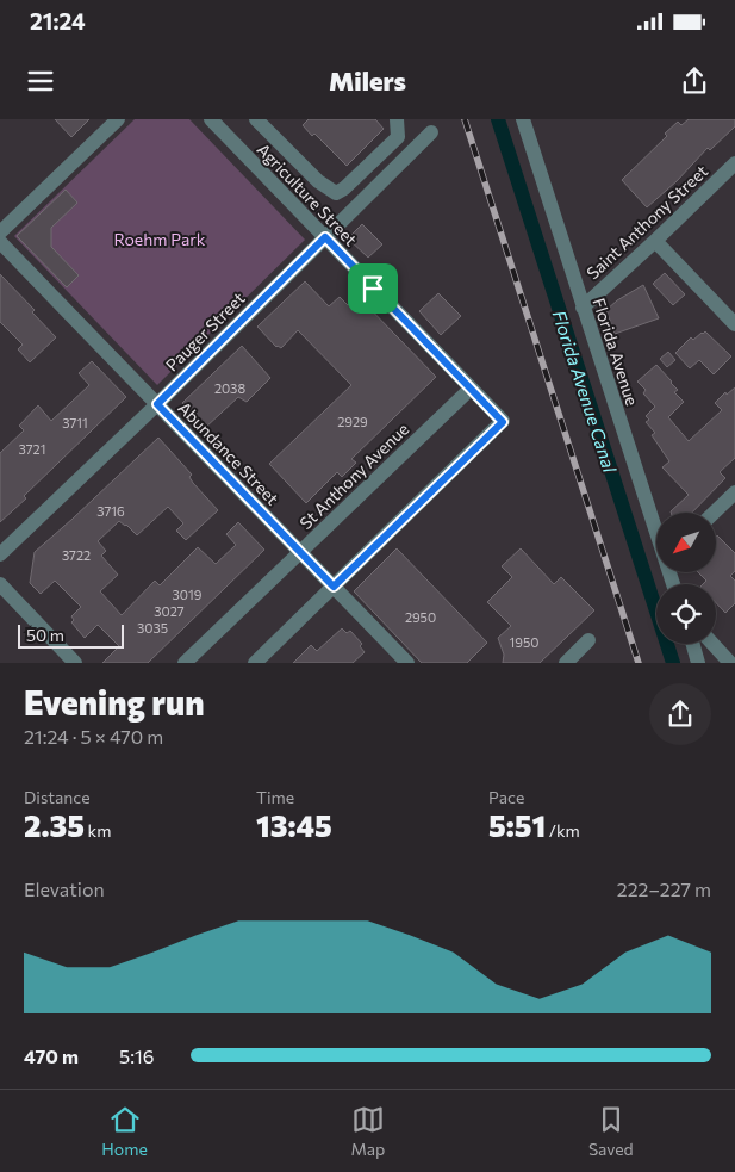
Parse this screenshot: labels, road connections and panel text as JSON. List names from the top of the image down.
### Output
{
  "streets": {
    "street": [
      "Agriculture Street",
      "Saint Anthony Street",
      "Pauger Street",
      "Florida Avenue",
      "Abundance Street",
      "St Anthony Avenue"
    ]
  },
  "crossings": [
    ["Agriculture Street", "Pauger Street"],
    ["Agriculture Street", "Abundance Street"],
    ["Agriculture Street", "St Anthony Avenue"],
    ["Saint Anthony Street", "Florida Avenue"],
    ["Pauger Street", "Abundance Street"],
    ["Abundance Street", "St Anthony Avenue"]
  ],
  "water": ["Florida Avenue Canal"],
  "parks": ["Roehm Park"],
  "house_numbers": [
    "2038",
    "2929",
    "3711",
    "3721",
    "3716",
    "3722",
    "3019",
    "3027",
    "2950",
    "3035",
    "1950"
  ],
  "scale_bar": "50 m",
  "north": "bottom left",
  "page": {
    "status": "21:24",
    "header": "Milers",
    "scale": "50 m",
    "heading": ["Evening run", "21:24 · 5 × 470 m"],
    "stats": [
      ["Distance", "2.35 km"],
      ["Time", "13:45"],
      ["Pace", "5:51 /km"]
    ],
    "chart": ["Elevation", "222–227 m"],
    "list": [
      {
        "name": "470 m",
        "note": "5:16"
      }
    ],
    "tabs": ["Home", "Map", "Saved"]
  }
}
